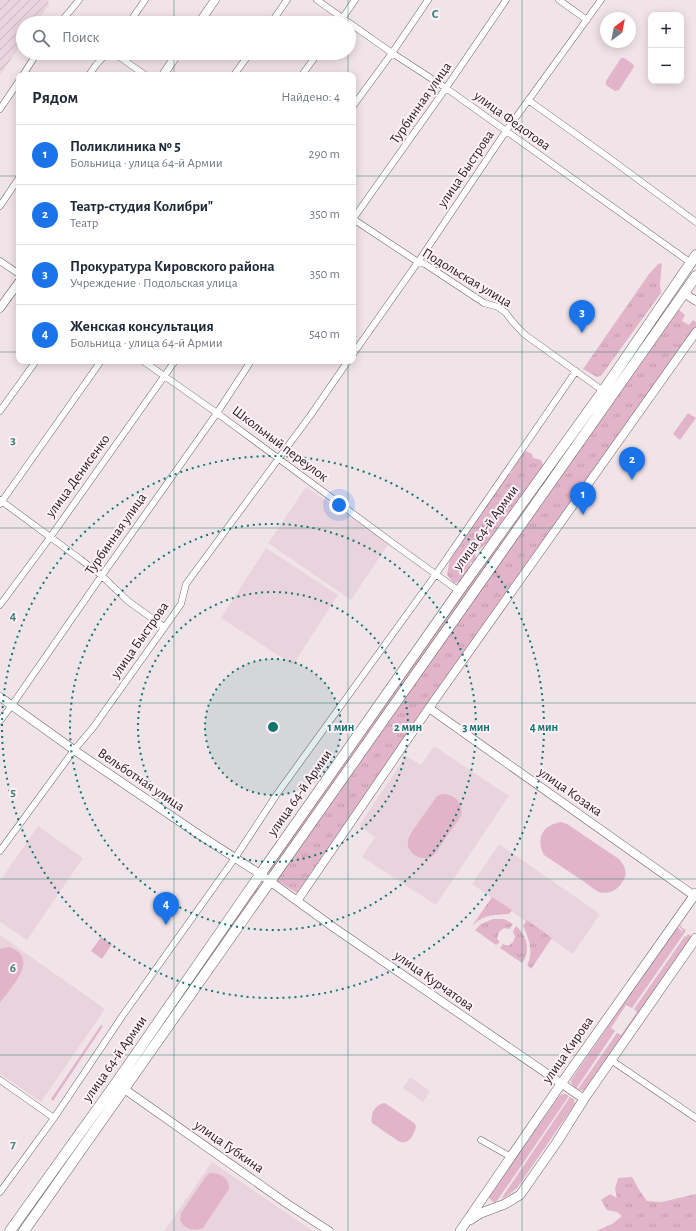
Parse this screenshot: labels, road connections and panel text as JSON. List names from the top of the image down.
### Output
{
  "streets": {
    "highway": ["улица 64-й Армии"],
    "main road": ["улица Кирова"],
    "street": [
      "Турбинная улица",
      "улица Федотова",
      "улица Быстрова",
      "Подольская улица",
      "Школьный переулок",
      "улица Денисенко",
      "Вельботная улица",
      "улица Козака",
      "улица Курчатова",
      "улица Губкина"
    ]
  },
  "crossings": [
    ["Турбинная улица", "улица Федотова"],
    ["Турбинная улица", "Школьный переулок"],
    ["Турбинная улица", "Вельботная улица"],
    ["улица Федотова", "улица Быстрова"],
    ["улица Федотова", "улица 64-й Армии"],
    ["улица Быстрова", "Подольская улица"],
    ["улица Быстрова", "Школьный переулок"],
    ["улица Быстрова", "Вельботная улица"],
    ["Подольская улица", "улица 64-й Армии"],
    ["Школьный переулок", "улица Денисенко"],
    ["Школьный переулок", "улица 64-й Армии"],
    ["улица 64-й Армии", "Вельботная улица"],
    ["улица 64-й Армии", "улица Курчатова"],
    ["улица 64-й Армии", "улица Губкина"],
    ["Вельботная улица", "улица Курчатова"],
    ["улица Козака", "улица Кирова"],
    ["улица Курчатова", "улица Кирова"]
  ],
  "north": "top right",
  "page": {
    "map_buttons": ["+", "−"],
    "search": "Поиск",
    "heading": ["Рядом", "Найдено: 4"],
    "list": [
      {
        "mark": "1",
        "name": "Поликлиника № 5",
        "note": "Больница · улица 64-й Армии",
        "value": "290 m"
      },
      {
        "mark": "2",
        "name": "Театр-студия Колибри\"",
        "note": "Театр",
        "value": "350 m"
      },
      {
        "mark": "3",
        "name": "Прокуратура Кировского района",
        "note": "Учреждение · Подольская улица",
        "value": "350 m"
      },
      {
        "mark": "4",
        "name": "Женская консультация",
        "note": "Больница · улица 64-й Армии",
        "value": "540 m"
      }
    ],
    "pins": [
      "3",
      "2",
      "1",
      "4"
    ]
  },
  "grid": {
    "columns": ["C"],
    "rows": [
      "3",
      "4",
      "5",
      "6",
      "7"
    ]
  },
  "rings": [
    "1 мин",
    "2 мин",
    "3 мин",
    "4 мин"
  ]
}
